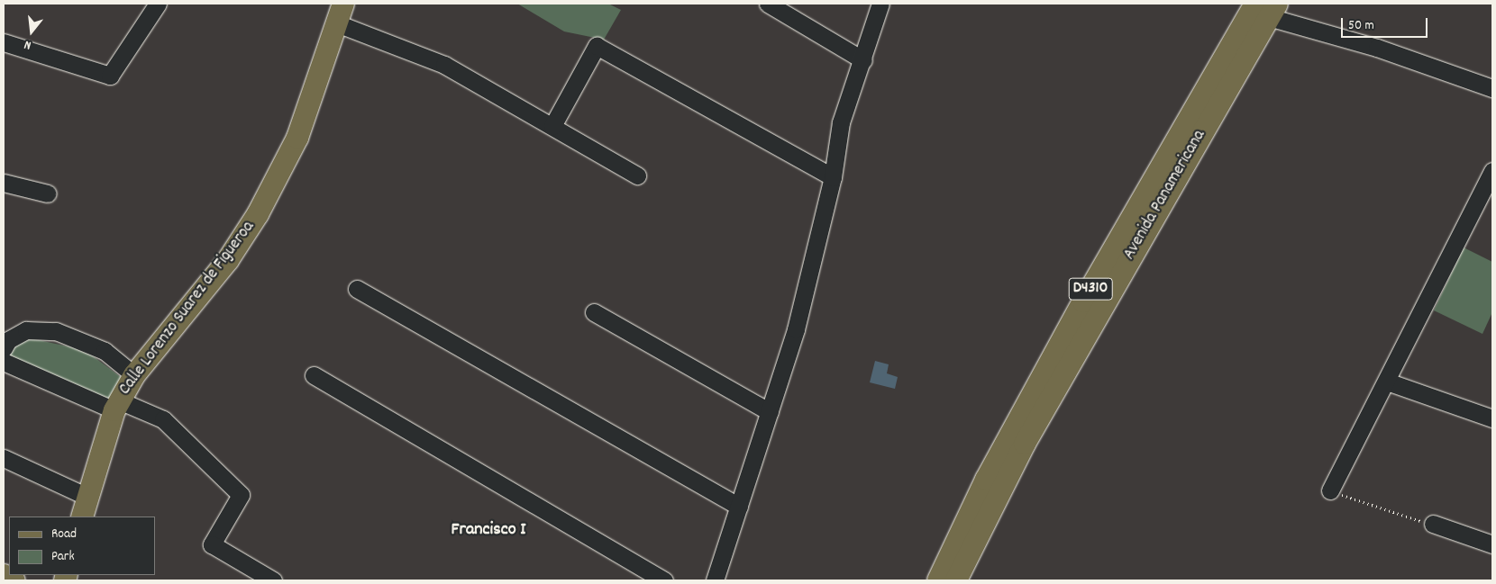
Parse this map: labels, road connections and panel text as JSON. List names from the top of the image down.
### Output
{
  "streets": {
    "main road": ["Avenida Panamericana", "D4310", "Calle Lorenzo Suarez de Figueroa"]
  },
  "districts": ["Francisco I"],
  "legend": ["Road", "Park"],
  "scale_bar": "50 m",
  "north": "bottom"
}
